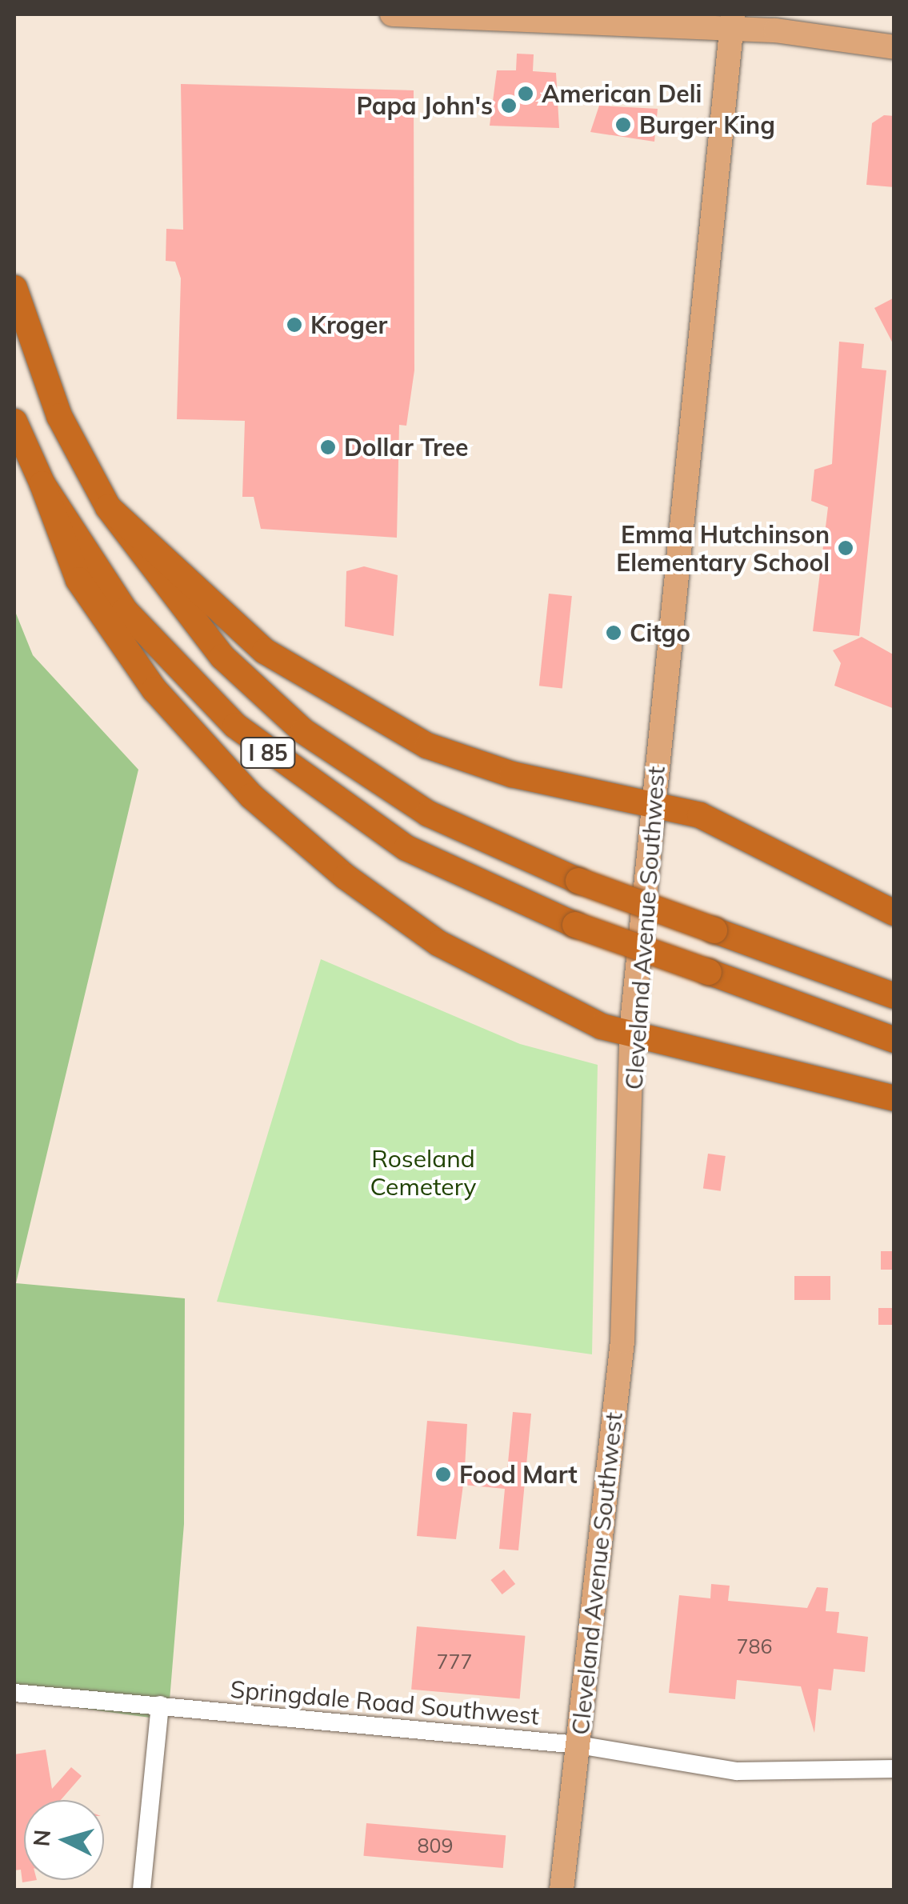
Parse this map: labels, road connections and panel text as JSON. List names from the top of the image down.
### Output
{
  "streets": {
    "highway": ["I 85"],
    "main road": ["Cleveland Avenue Southwest"],
    "street": ["Springdale Road Southwest"]
  },
  "crossings": [
    ["Cleveland Avenue Southwest", "Springdale Road Southwest"]
  ],
  "parks": ["Roseland Cemetery"],
  "places": [
    "American Deli",
    "Papa John's",
    "Burger King",
    "Kroger",
    "Dollar Tree",
    "Emma Hutchinson Elementary School",
    "Citgo",
    "Food Mart"
  ],
  "house_numbers": ["786", "777", "809"],
  "north": "left"
}
